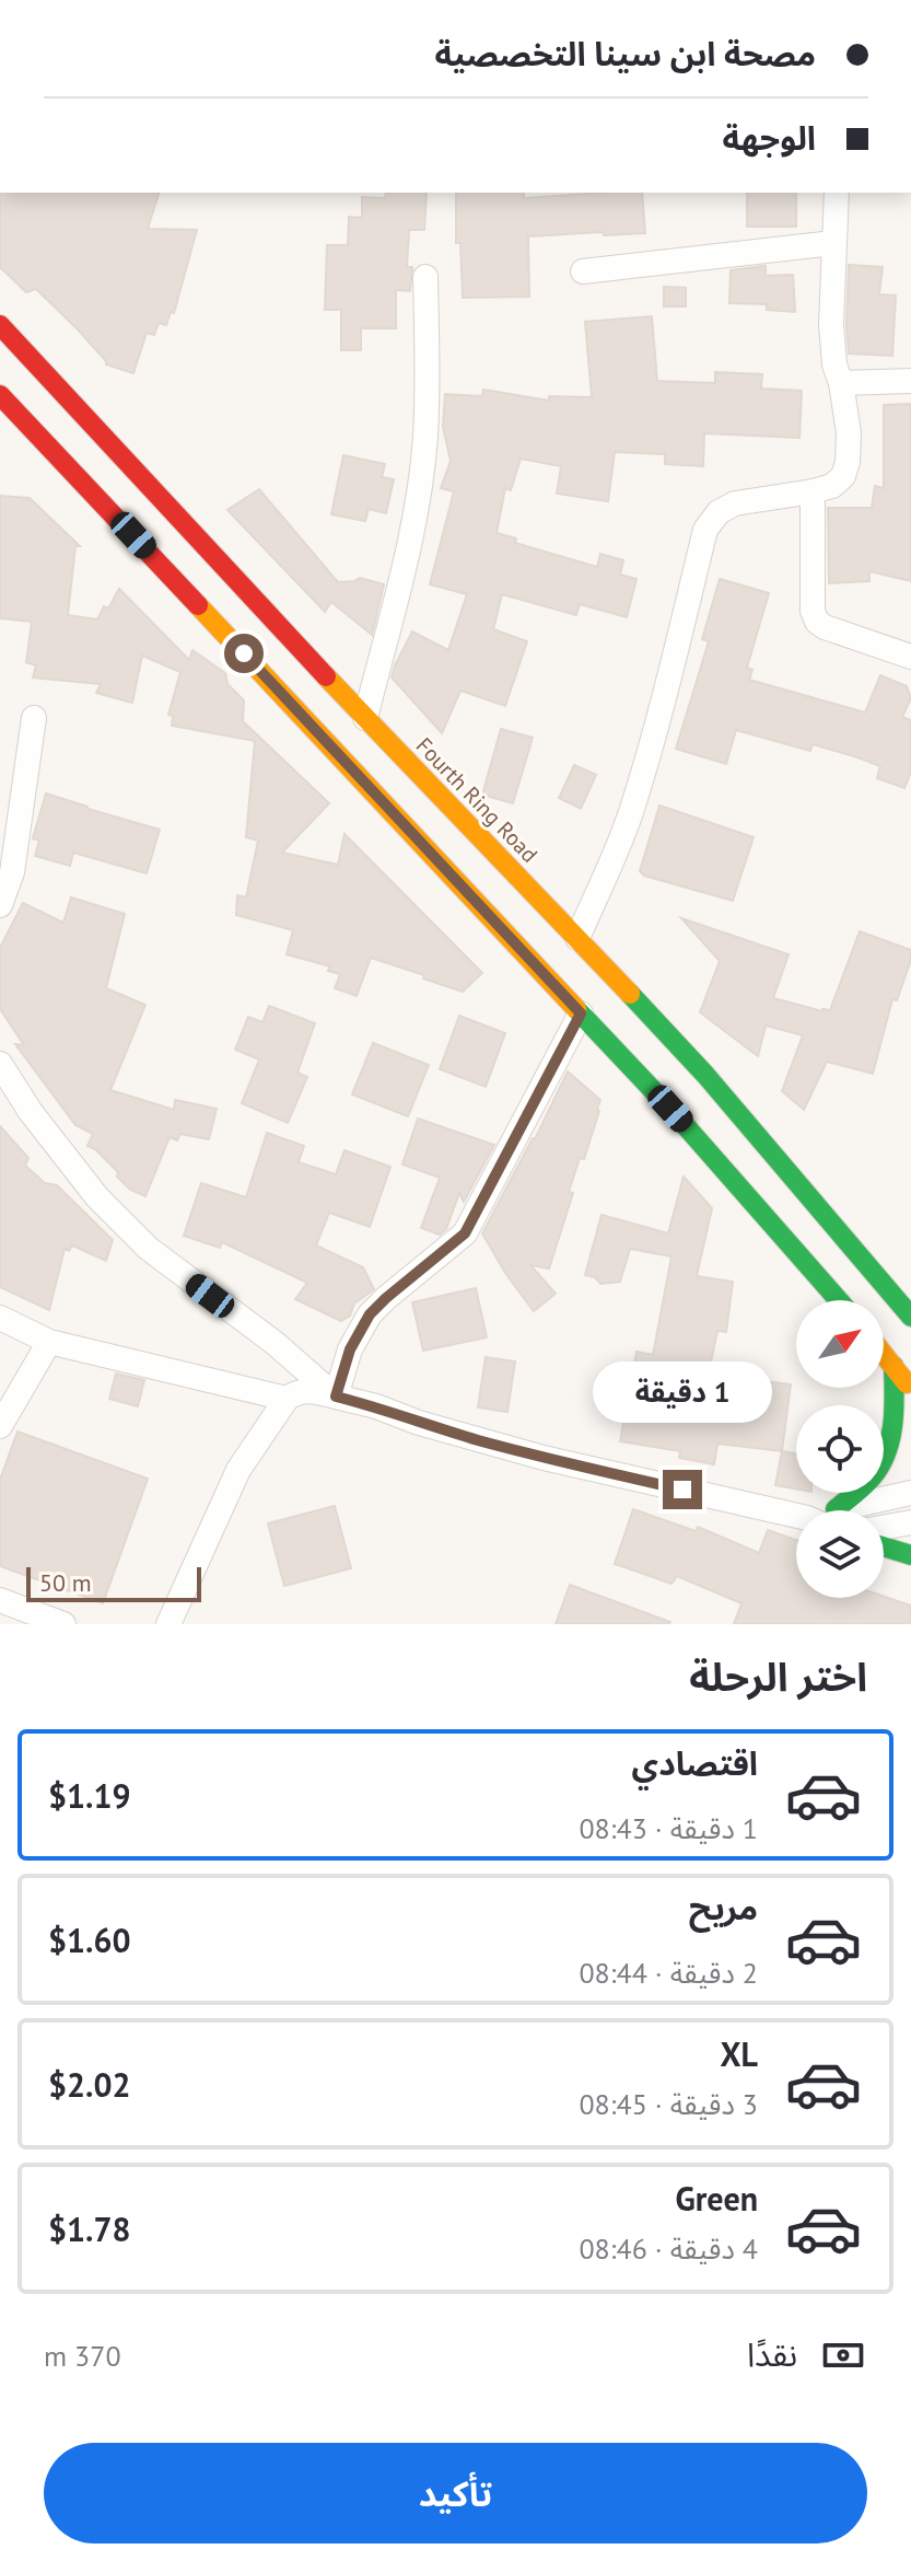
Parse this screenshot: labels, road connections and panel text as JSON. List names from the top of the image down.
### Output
{
  "streets": {
    "main road": ["Fourth Ring Road"]
  },
  "scale_bar": "50 m",
  "north": "top right",
  "page": {
    "banner": ["مصحة ابن سينا التخصصية", "الوجهة"],
    "bubble": "1 دقيقة",
    "scale": "50 m",
    "heading": "اختر الرحلة",
    "list": [
      {
        "name": "اقتصادي",
        "note": "1 دقيقة · 08:43",
        "value": "$1.19"
      },
      {
        "name": "مريح",
        "note": "2 دقيقة · 08:44",
        "value": "$1.60"
      },
      {
        "name": "XL",
        "note": "3 دقيقة · 08:45",
        "value": "$2.02"
      },
      {
        "name": "Green",
        "note": "4 دقيقة · 08:46",
        "value": "$1.78"
      }
    ],
    "pay": ["نقدًا", "370 m"],
    "buttons": "تأكيد"
  }
}
